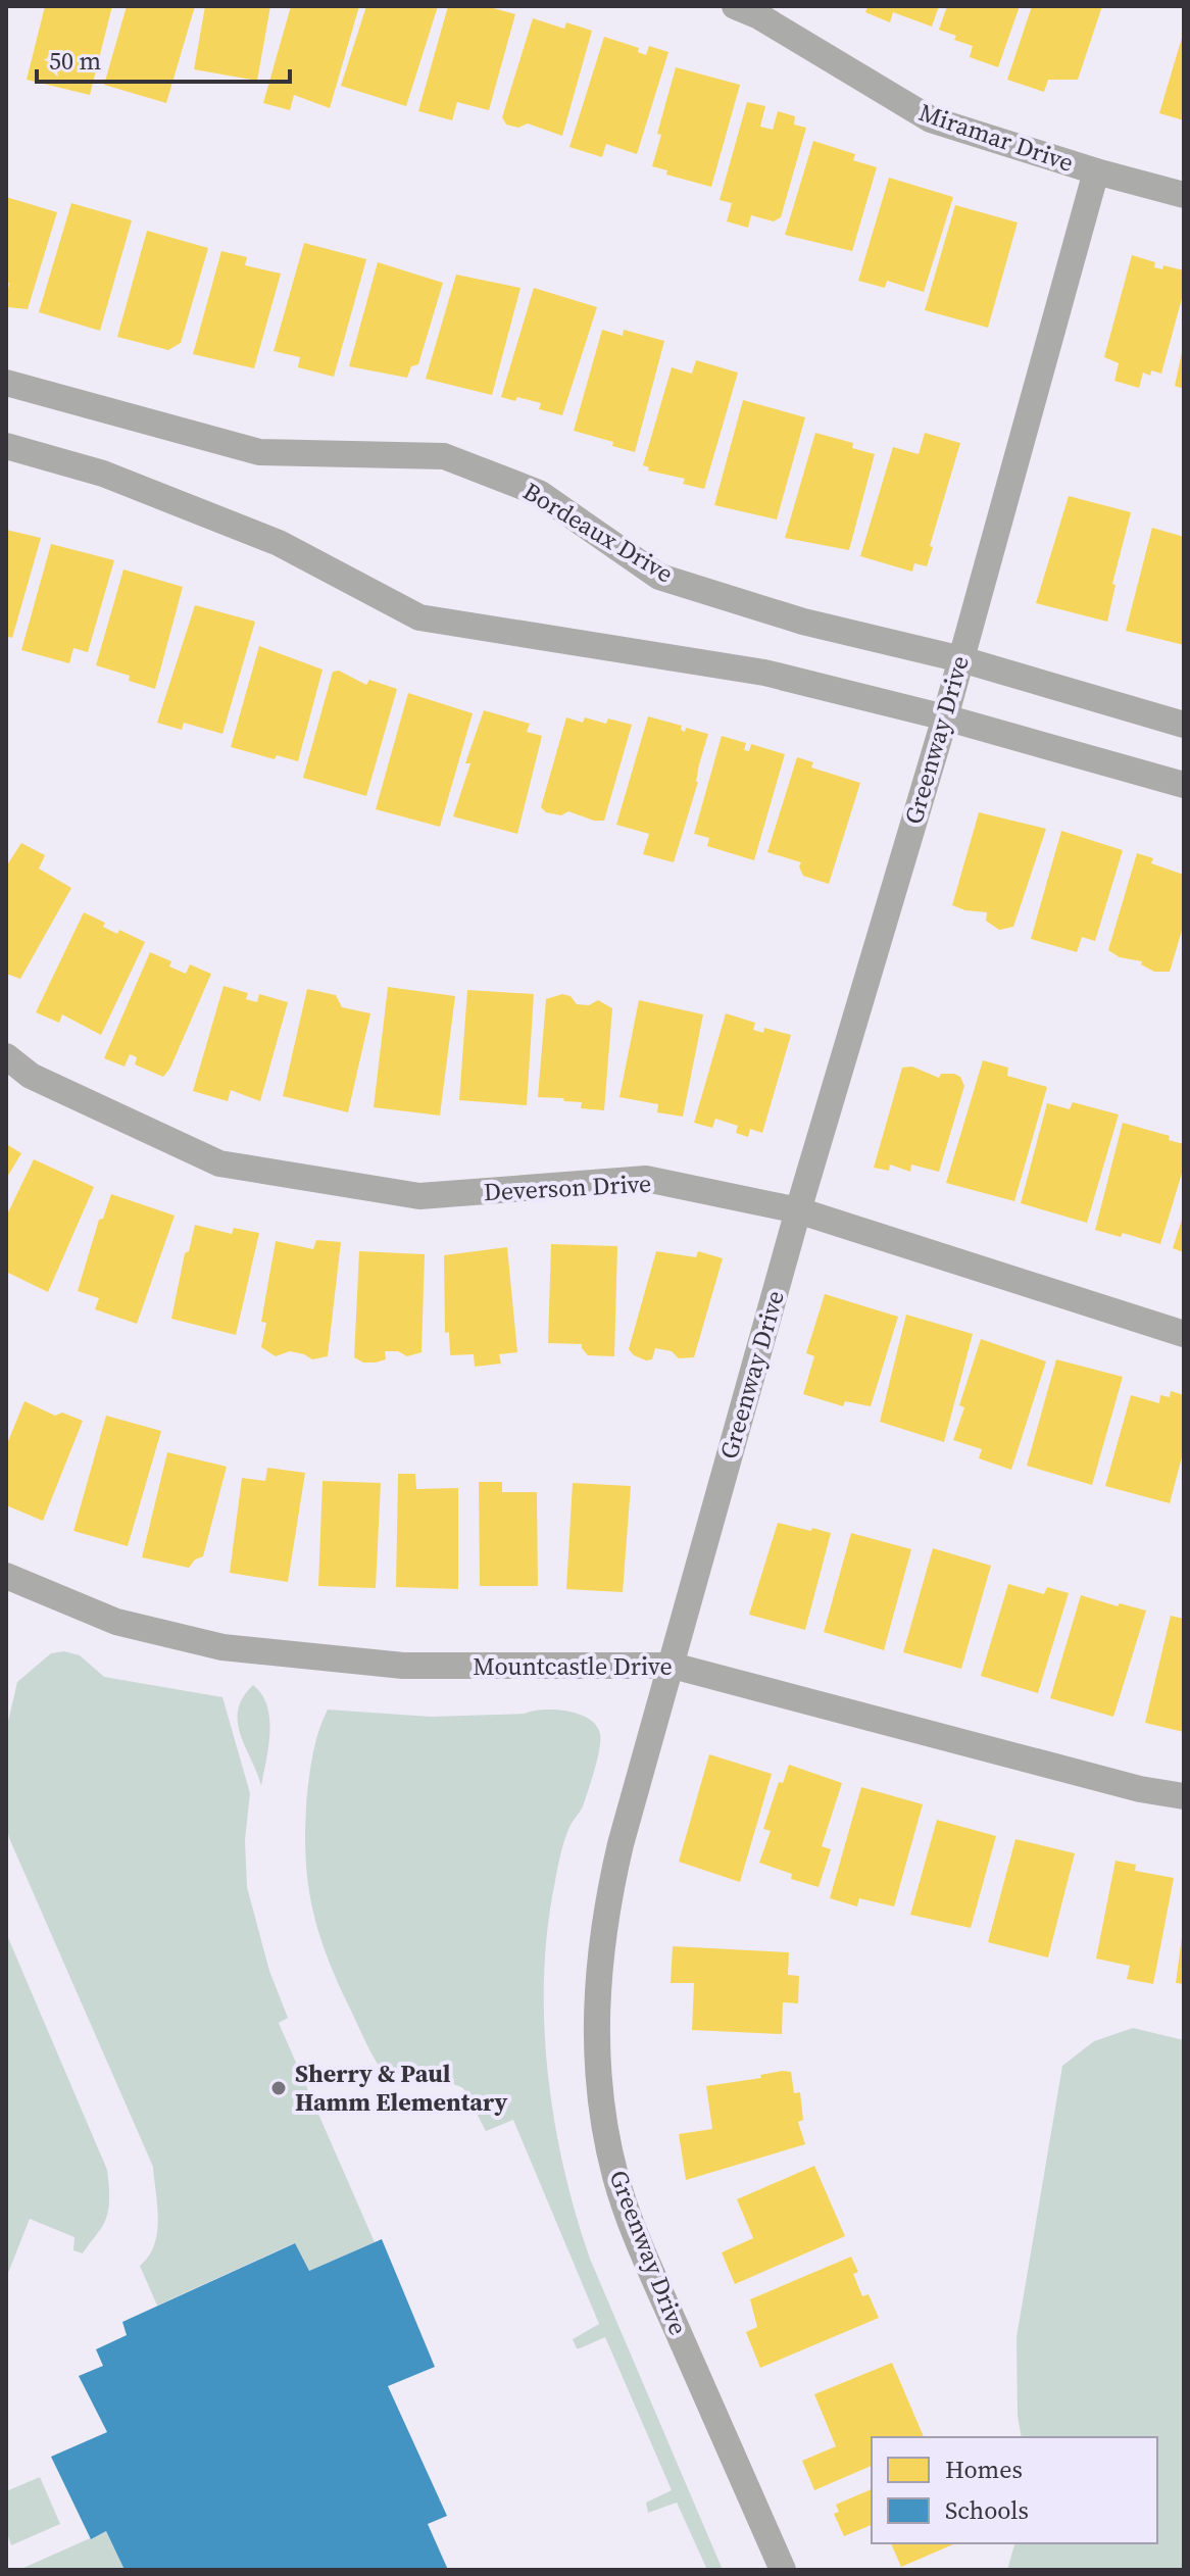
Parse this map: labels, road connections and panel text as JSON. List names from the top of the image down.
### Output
{
  "streets": {
    "street": [
      "Miramar Drive",
      "Bordeaux Drive",
      "Greenway Drive",
      "Deverson Drive",
      "Mountcastle Drive"
    ]
  },
  "crossings": [
    ["Miramar Drive", "Greenway Drive"],
    ["Bordeaux Drive", "Greenway Drive"],
    ["Greenway Drive", "Deverson Drive"],
    ["Greenway Drive", "Mountcastle Drive"]
  ],
  "places": ["Sherry & Paul Hamm Elementary"],
  "legend": ["Homes", "Schools"],
  "scale_bar": "50 m"
}
